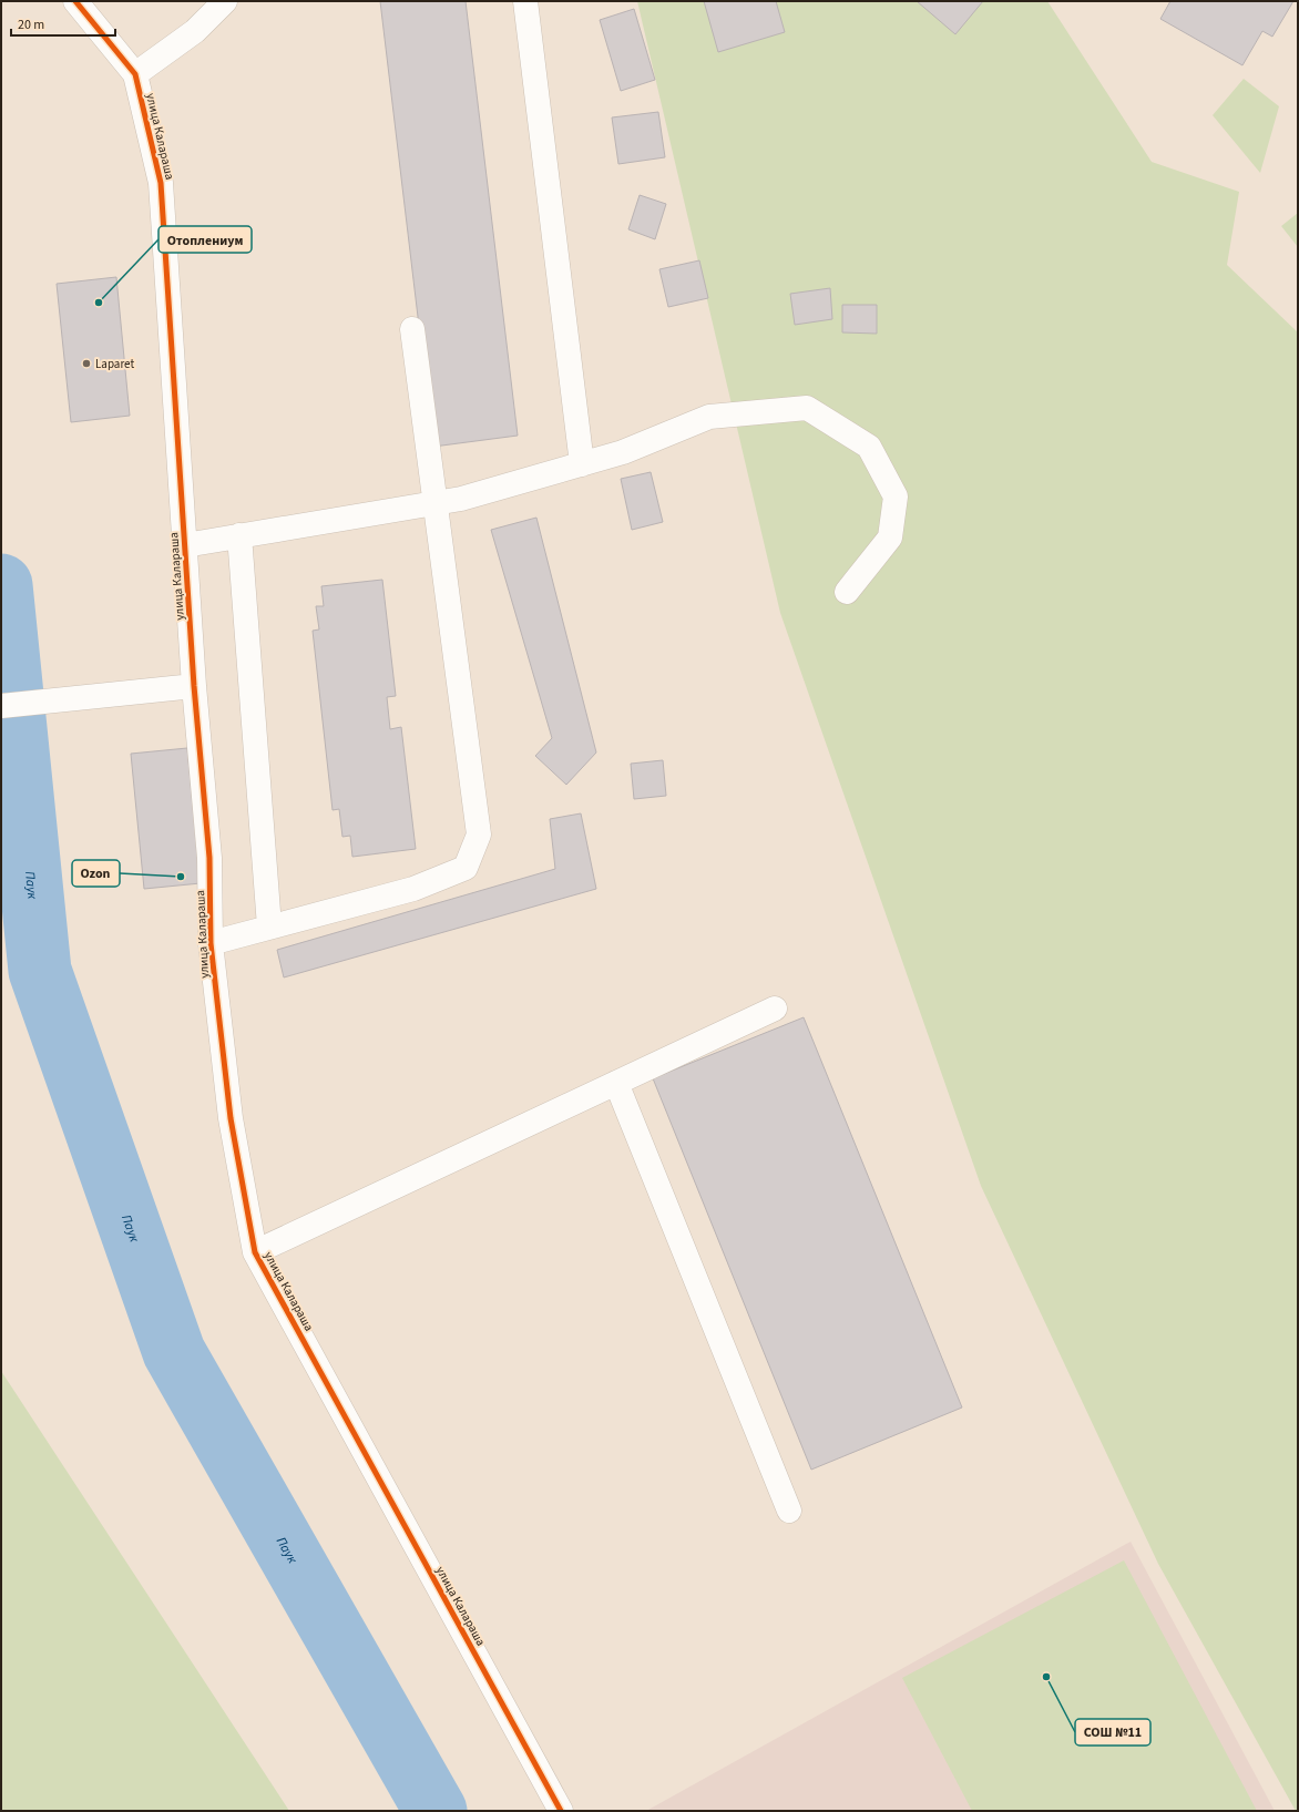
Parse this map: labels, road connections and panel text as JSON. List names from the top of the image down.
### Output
{
  "streets": {
    "street": ["улица Калараша"]
  },
  "water": ["Паук"],
  "places": [
    "Отоплениум",
    "Laparet",
    "Ozon",
    "СОШ №11"
  ],
  "scale_bar": "20 m"
}
